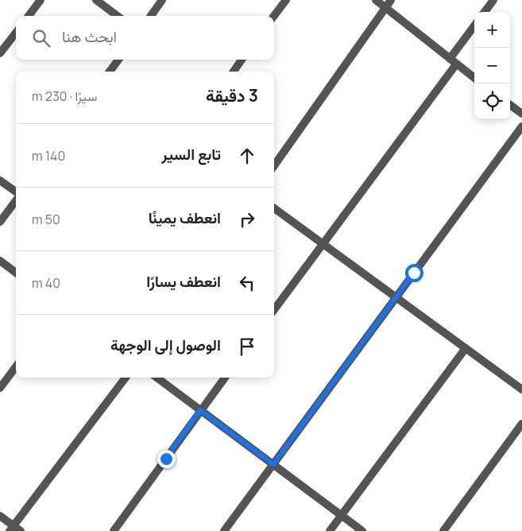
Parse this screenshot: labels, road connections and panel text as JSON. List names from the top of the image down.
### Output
{
  "page": {
    "map_buttons": ["+", "−"],
    "search": "ابحث هنا",
    "heading": ["3 دقيقة", "سيرًا · 230 m"],
    "list": [
      ["تابع السير", "140 m"],
      ["انعطف يمينًا", "50 m"],
      ["انعطف يسارًا", "40 m"],
      "الوصول إلى الوجهة"
    ]
  }
}
